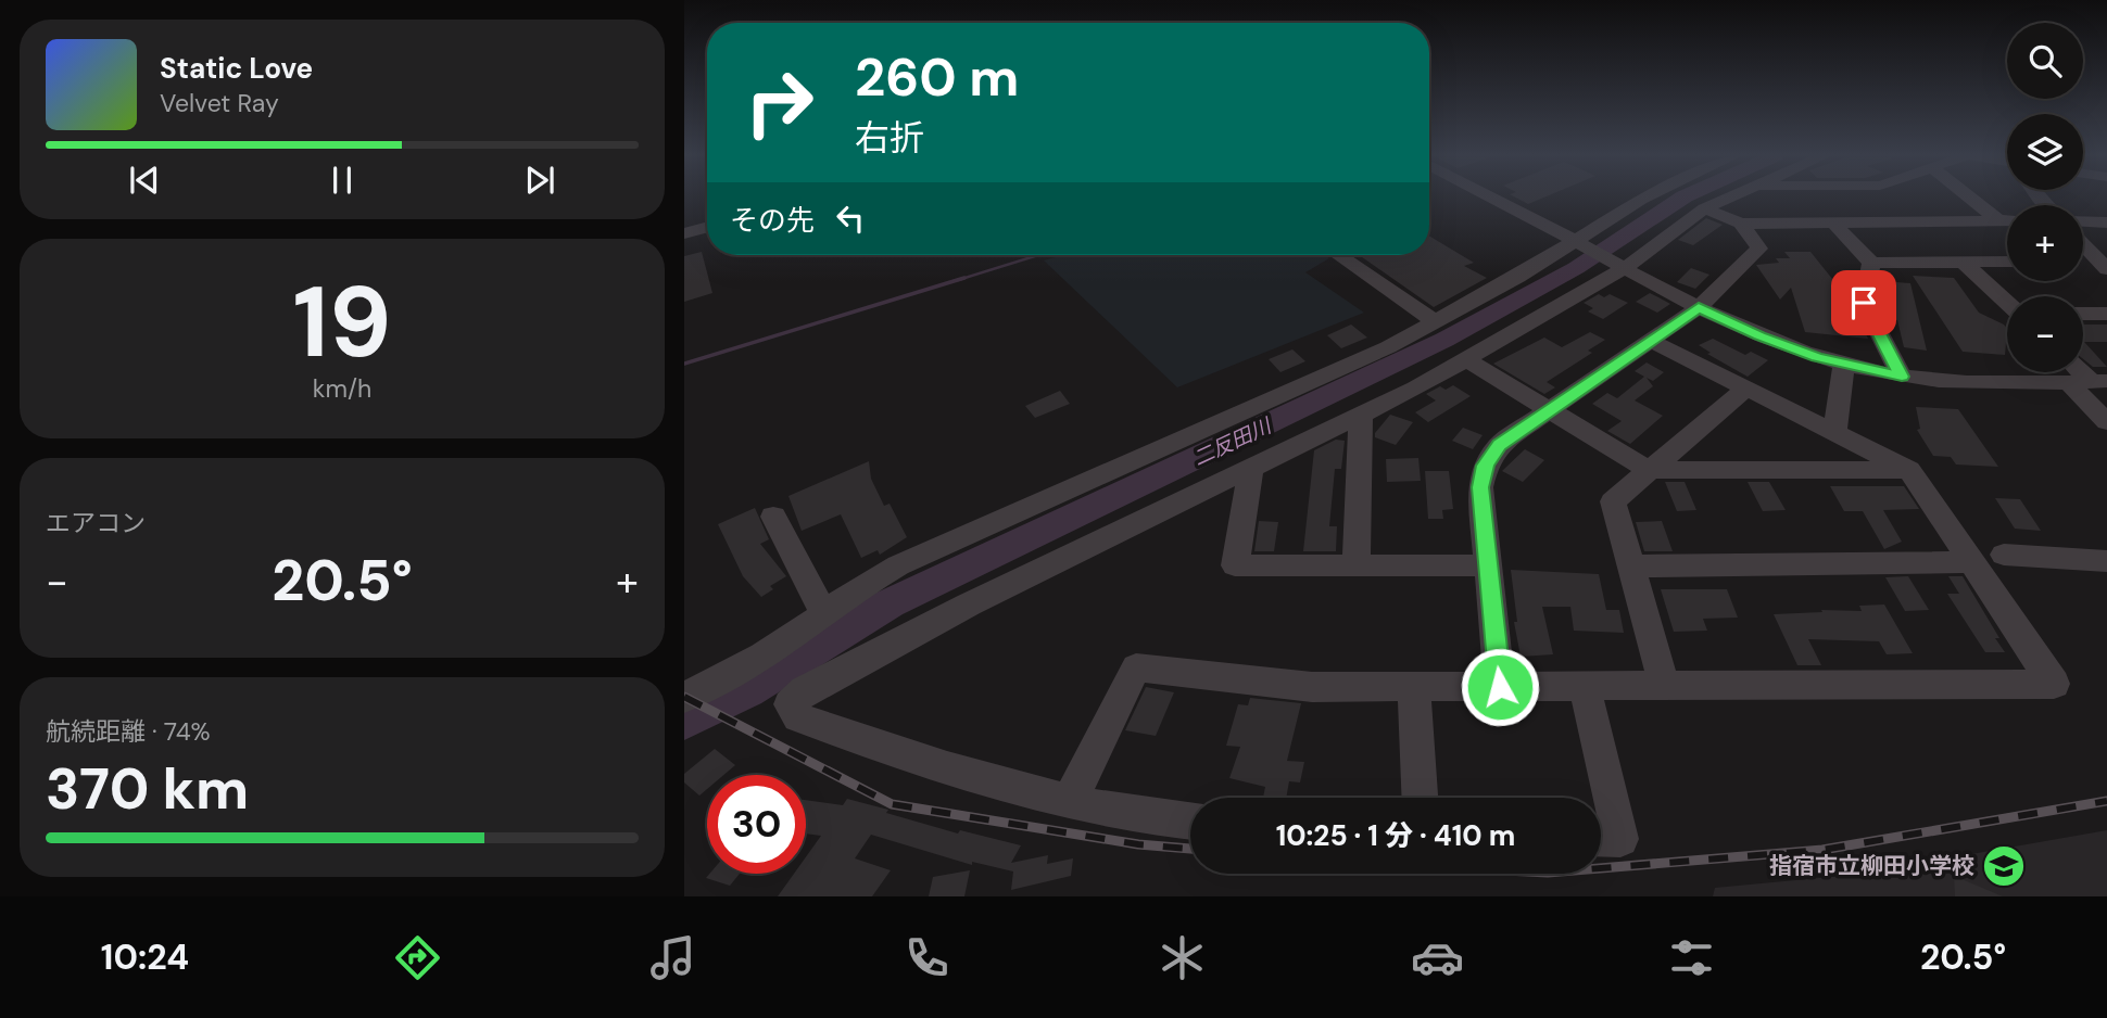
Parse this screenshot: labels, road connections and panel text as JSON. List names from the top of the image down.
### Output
{
  "water": ["二反田川"],
  "places": {
    "school or university": ["指宿市立柳田小学校"]
  },
  "page": {
    "map_buttons": ["+", "−"],
    "turn": ["260 m", "右折"],
    "song": ["Static Love", "Velvet Ray"],
    "then": "その先",
    "tile": [
      ["19", "km/h"],
      "エアコン",
      ["航続距離 · 74%", "370 km"]
    ],
    "heat": ["−", "20.5°", "+"],
    "limit": "30",
    "trip": "10:25 · 1 分 · 410 m",
    "tabs": ["10:24", "20.5°"]
  }
}
